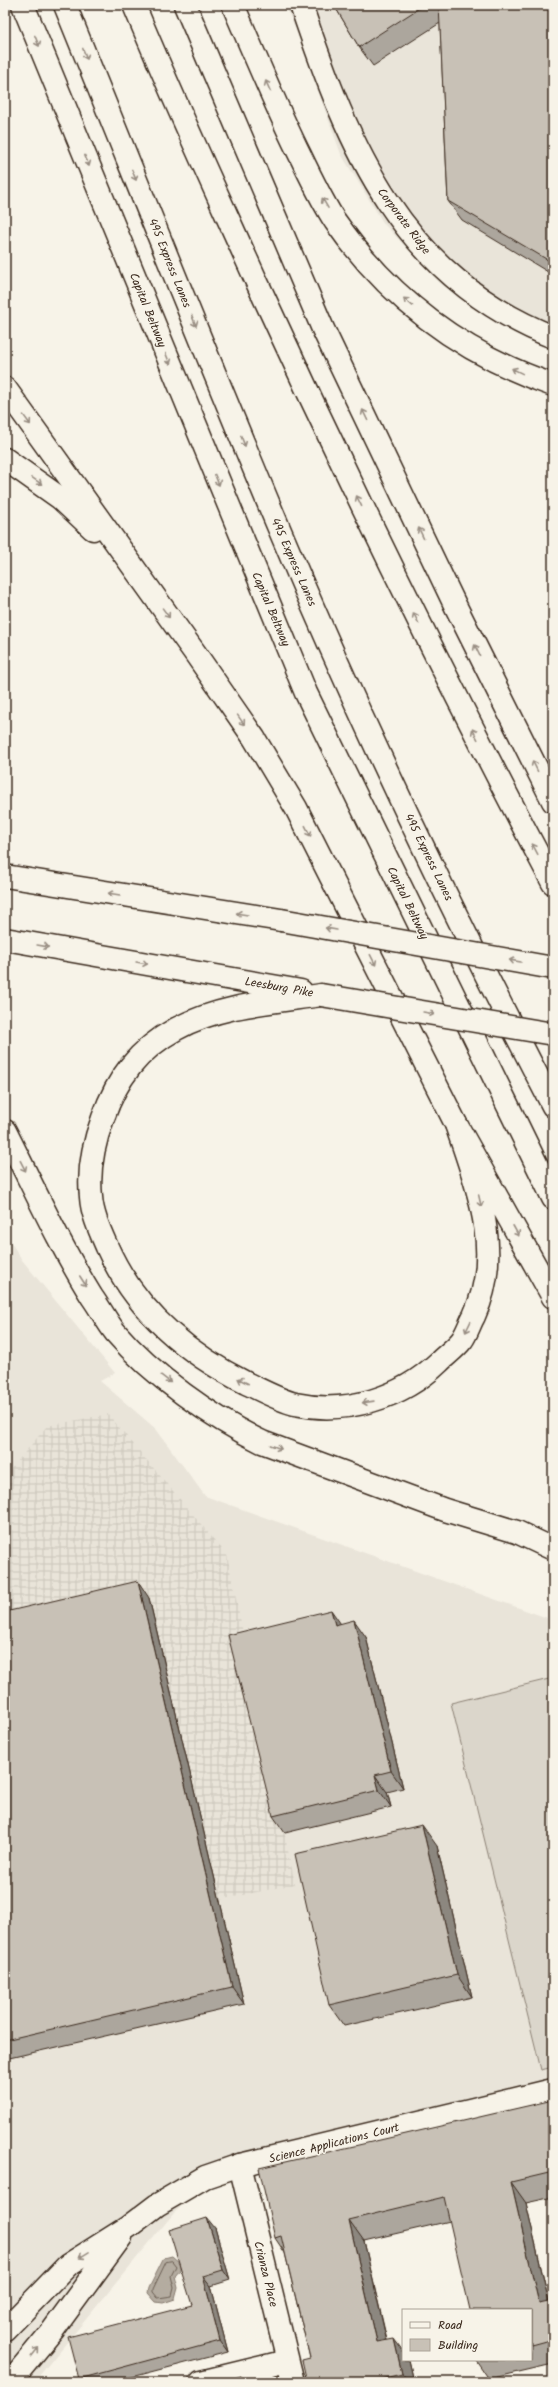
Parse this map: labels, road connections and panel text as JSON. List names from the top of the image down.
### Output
{
  "streets": {
    "main road": [
      "Corporate Ridge",
      "495 Express Lanes",
      "Capital Beltway",
      "Leesburg Pike",
      "Science Applications Court",
      "Crianza Place"
    ]
  },
  "crossings": [
    ["Science Applications Court", "Crianza Place"]
  ],
  "legend": ["Road", "Building"]
}
